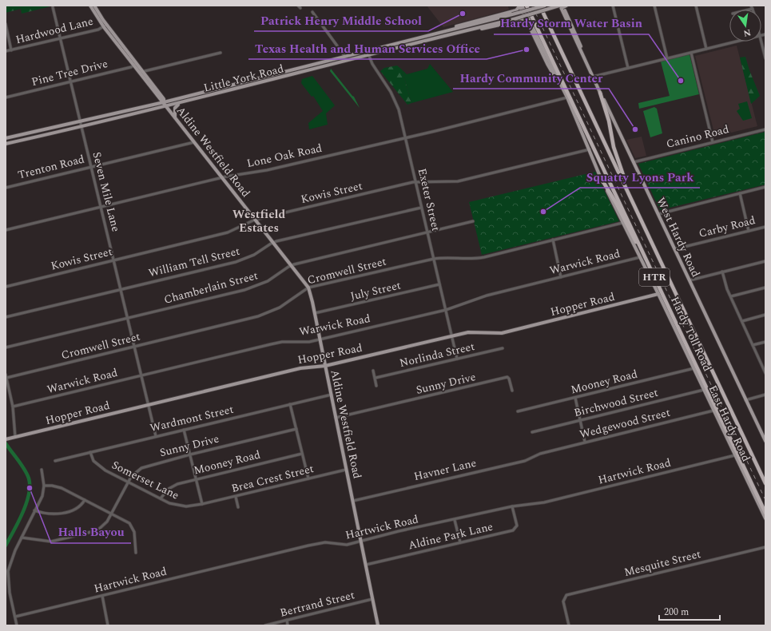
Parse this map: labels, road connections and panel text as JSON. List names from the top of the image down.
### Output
{
  "streets": {
    "highway": ["HTR", "Hardy Toll Road"],
    "main road": [
      "Little York Road",
      "Aldine Westfield Road",
      "West Hardy Road",
      "Hopper Road",
      "East Hardy Road"
    ],
    "street": [
      "Hardwood Lane",
      "Pine Tree Drive",
      "Canino Road",
      "Lone Oak Road",
      "Trenton Road",
      "Seven Mile Lane",
      "Kowis Street",
      "Exeter Street",
      "Carby Road",
      "William Tell Street",
      "Warwick Road",
      "Cromwell Street",
      "Chamberlain Street",
      "July Street",
      "Norlinda Street",
      "Mooney Road",
      "Sunny Drive",
      "Birchwood Street",
      "Wardmont Street",
      "Wedgewood Street",
      "Havner Lane",
      "Hartwick Road",
      "Brea Crest Street",
      "Somerset Lane",
      "Aldine Park Lane",
      "Mesquite Street",
      "Bertrand Street"
    ]
  },
  "crossings": [
    ["Hardwood Lane", "Aldine Westfield Road"],
    ["Hardwood Lane", "Seven Mile Lane"],
    ["Pine Tree Drive", "Aldine Westfield Road"],
    ["Pine Tree Drive", "Seven Mile Lane"],
    ["Little York Road", "Aldine Westfield Road"],
    ["Little York Road", "Seven Mile Lane"],
    ["Little York Road", "Exeter Street"],
    ["Little York Road", "West Hardy Road"],
    ["Little York Road", "East Hardy Road"],
    ["Canino Road", "West Hardy Road"],
    ["Aldine Westfield Road", "Lone Oak Road"],
    ["Aldine Westfield Road", "Trenton Road"],
    ["Aldine Westfield Road", "Kowis Street"],
    ["Aldine Westfield Road", "William Tell Street"],
    ["Aldine Westfield Road", "Warwick Road"],
    ["Aldine Westfield Road", "Cromwell Street"],
    ["Aldine Westfield Road", "Chamberlain Street"],
    ["Aldine Westfield Road", "July Street"],
    ["Aldine Westfield Road", "Hopper Road"],
    ["Aldine Westfield Road", "Sunny Drive"],
    ["Aldine Westfield Road", "Wardmont Street"],
    ["Aldine Westfield Road", "Havner Lane"],
    ["Aldine Westfield Road", "Hartwick Road"],
    ["Aldine Westfield Road", "Brea Crest Street"],
    ["Aldine Westfield Road", "Aldine Park Lane"],
    ["Aldine Westfield Road", "Bertrand Street"],
    ["Lone Oak Road", "Seven Mile Lane"],
    ["Lone Oak Road", "Exeter Street"],
    ["Lone Oak Road", "East Hardy Road"],
    ["Trenton Road", "Seven Mile Lane"],
    ["Seven Mile Lane", "Kowis Street"],
    ["Seven Mile Lane", "William Tell Street"],
    ["Seven Mile Lane", "Warwick Road"],
    ["Seven Mile Lane", "Cromwell Street"],
    ["Seven Mile Lane", "Chamberlain Street"],
    ["Seven Mile Lane", "Hopper Road"],
    ["Seven Mile Lane", "Wardmont Street"],
    ["Kowis Street", "Exeter Street"],
    ["Kowis Street", "East Hardy Road"],
    ["Exeter Street", "William Tell Street"],
    ["Exeter Street", "Warwick Road"],
    ["Exeter Street", "Cromwell Street"],
    ["Exeter Street", "Chamberlain Street"],
    ["Exeter Street", "July Street"],
    ["Exeter Street", "Hopper Road"],
    ["Exeter Street", "Norlinda Street"],
    ["Carby Road", "West Hardy Road"],
    ["Warwick Road", "East Hardy Road"],
    ["Cromwell Street", "East Hardy Road"],
    ["Hopper Road", "East Hardy Road"],
    ["Mooney Road", "East Hardy Road"],
    ["Mooney Road", "Somerset Lane"],
    ["Sunny Drive", "Somerset Lane"],
    ["Birchwood Street", "East Hardy Road"],
    ["Wardmont Street", "Somerset Lane"],
    ["Wedgewood Street", "East Hardy Road"],
    ["Wedgewood Street", "Havner Lane"],
    ["East Hardy Road", "Hartwick Road"],
    ["Hartwick Road", "Aldine Park Lane"],
    ["Brea Crest Street", "Somerset Lane"]
  ],
  "districts": ["Westfield Estates"],
  "places": [
    "Patrick Henry Middle School",
    "Texas Health and Human Services Office",
    "Hardy Storm Water Basin",
    "Hardy Community Center",
    "Squatty Lyons Park",
    "Halls Bayou"
  ],
  "scale_bar": "200 m",
  "north": "bottom"
}
